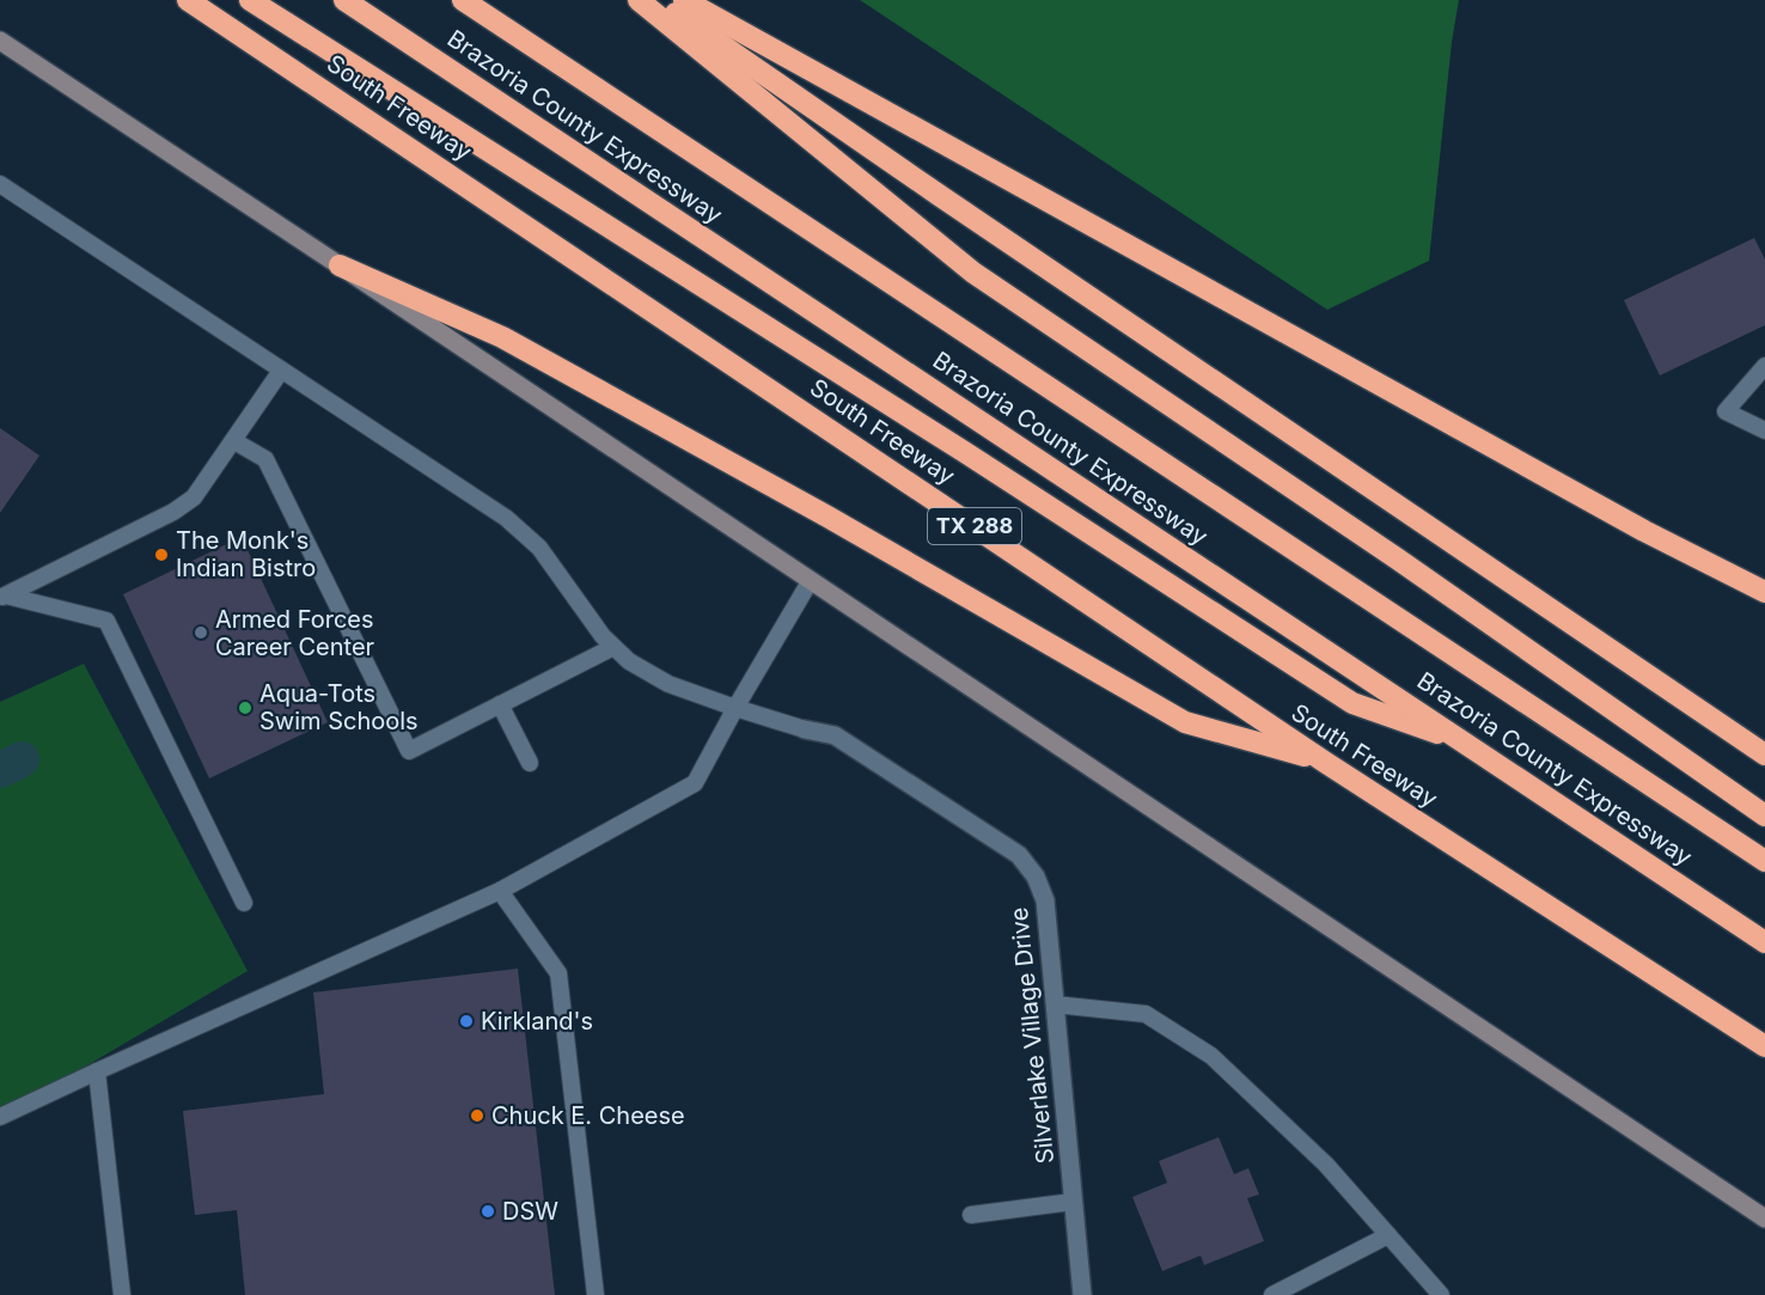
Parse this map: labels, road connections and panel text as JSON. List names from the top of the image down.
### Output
{
  "streets": {
    "highway": ["South Freeway", "Brazoria County Expressway", "TX 288"],
    "street": ["Silverlake Village Drive"]
  },
  "places": [
    "The Monk's Indian Bistro",
    "Armed Forces Career Center",
    "Aqua-Tots Swim Schools",
    "Kirkland's",
    "Chuck E. Cheese",
    "DSW"
  ]
}
